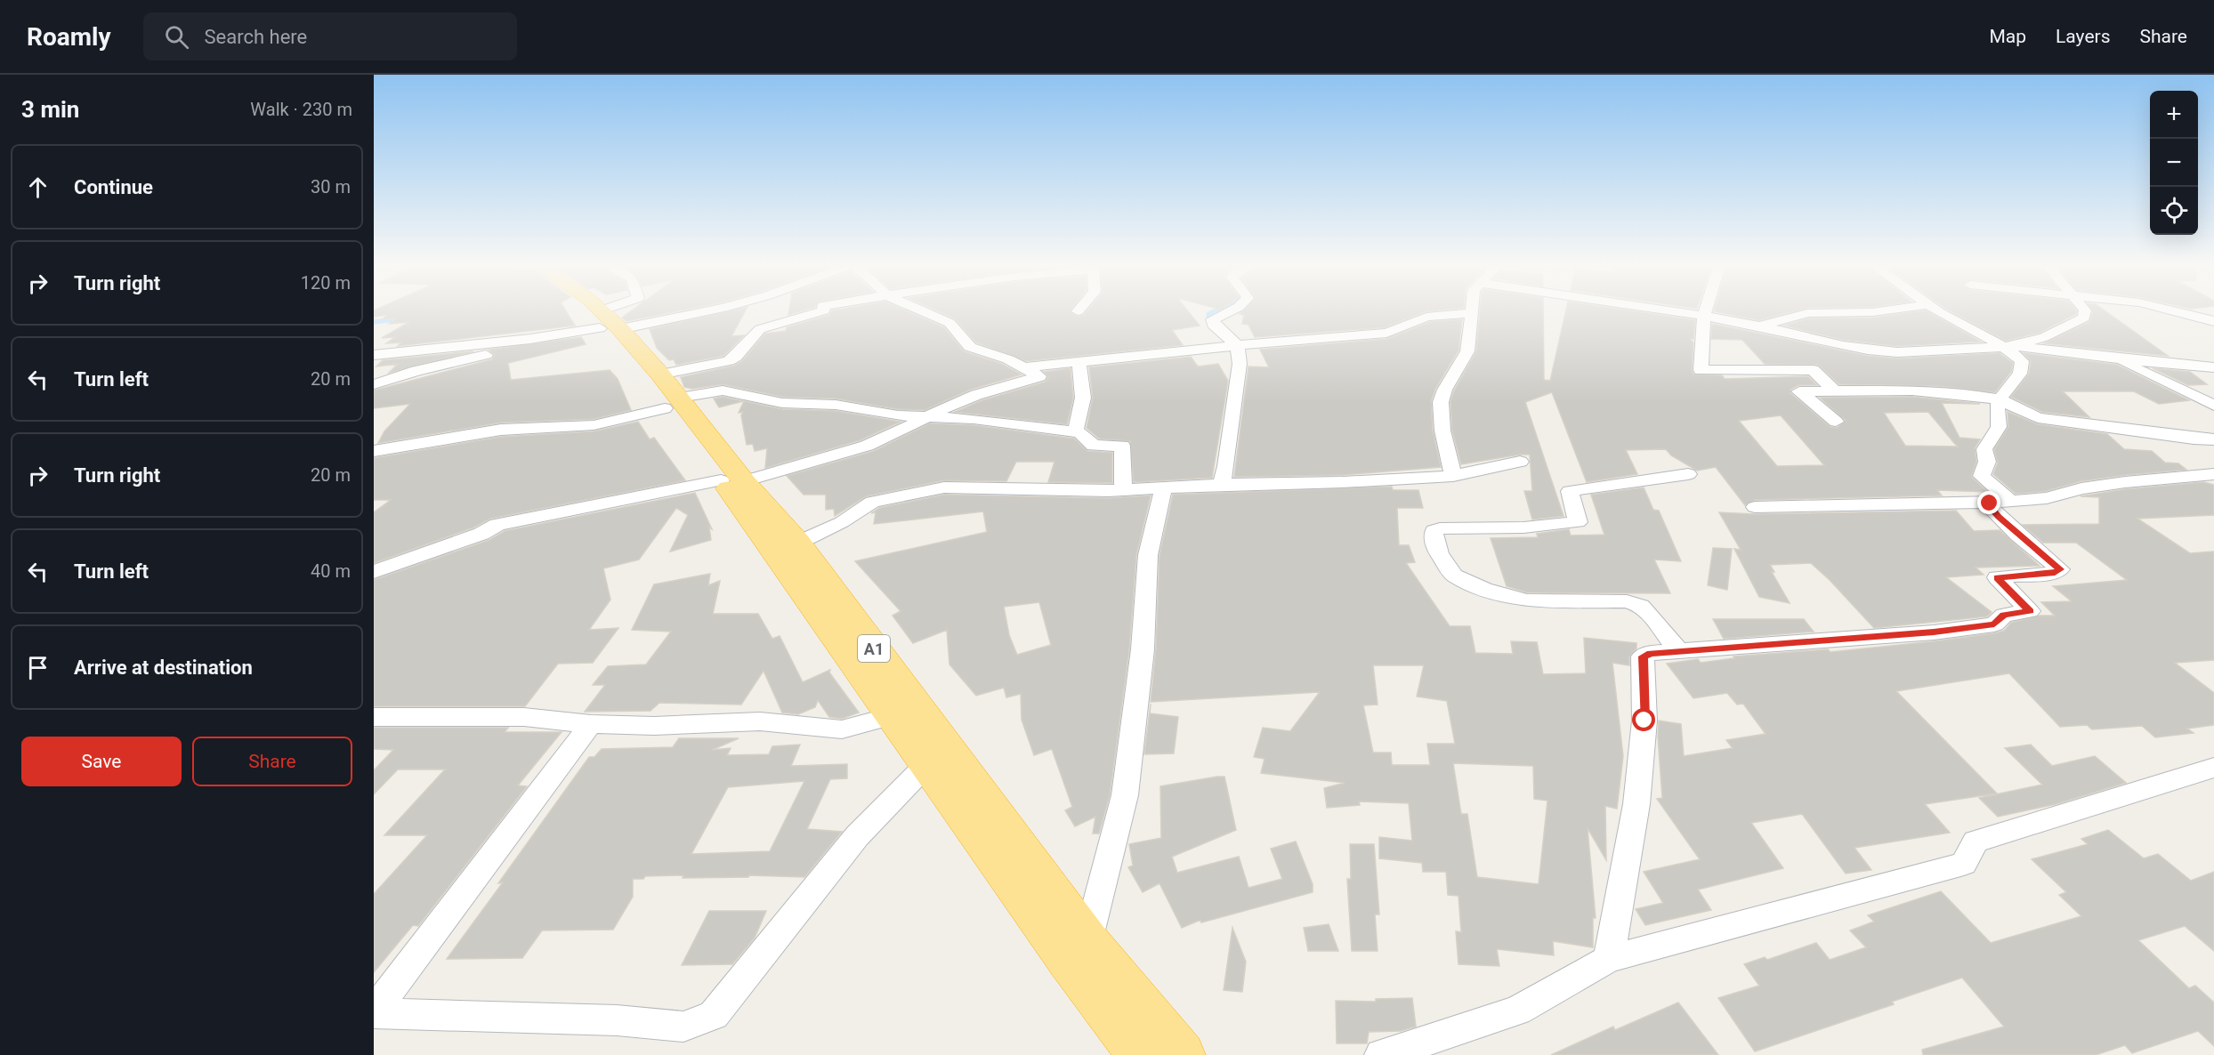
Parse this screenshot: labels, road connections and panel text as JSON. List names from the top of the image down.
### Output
{
  "streets": {
    "highway": ["A1"]
  },
  "page": {
    "header": "Roamly",
    "search": "Search here",
    "nav": ["Map", "Layers", "Share"],
    "heading": ["3 min", "Walk · 230 m"],
    "map_buttons": ["+", "−"],
    "list": [
      ["Continue", "30 m"],
      ["Turn right", "120 m"],
      ["Turn left", "20 m"],
      ["Turn right", "20 m"],
      ["Turn left", "40 m"],
      "Arrive at destination"
    ],
    "buttons": ["Save", "Share"]
  }
}
